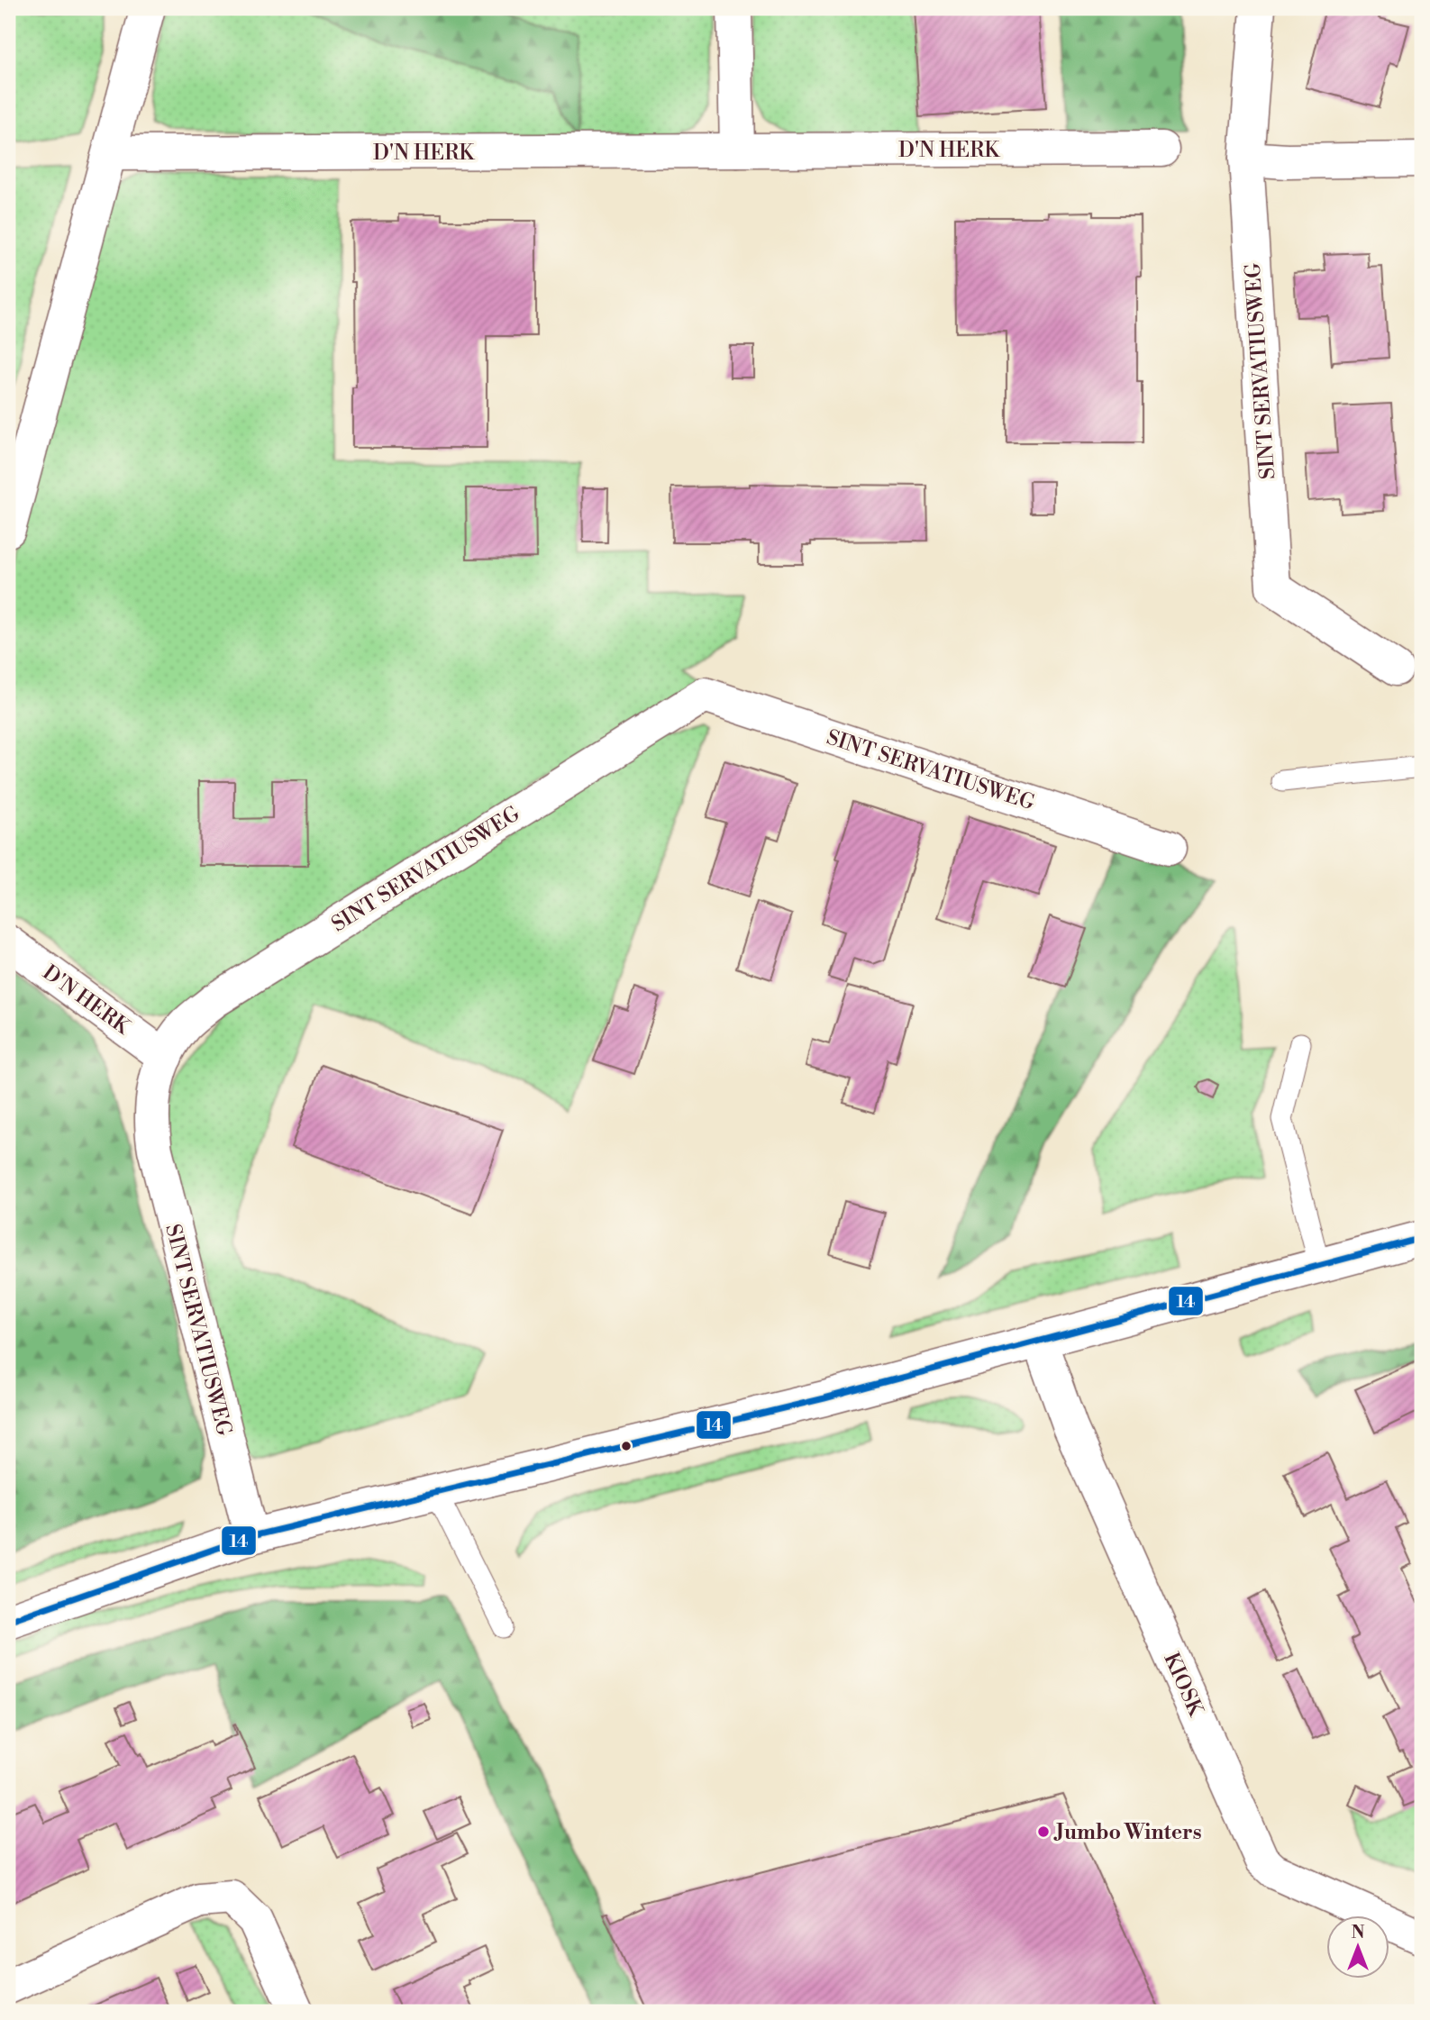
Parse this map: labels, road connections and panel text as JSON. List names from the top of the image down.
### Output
{
  "streets": {
    "street": ["D'N HERK", "SINT SERVATIUSWEG", "KIOSK"]
  },
  "crossings": [
    ["D'N HERK", "SINT SERVATIUSWEG"]
  ],
  "places": ["Jumbo Winters"],
  "lines": ["transit line 14"],
  "north": "top"
}
